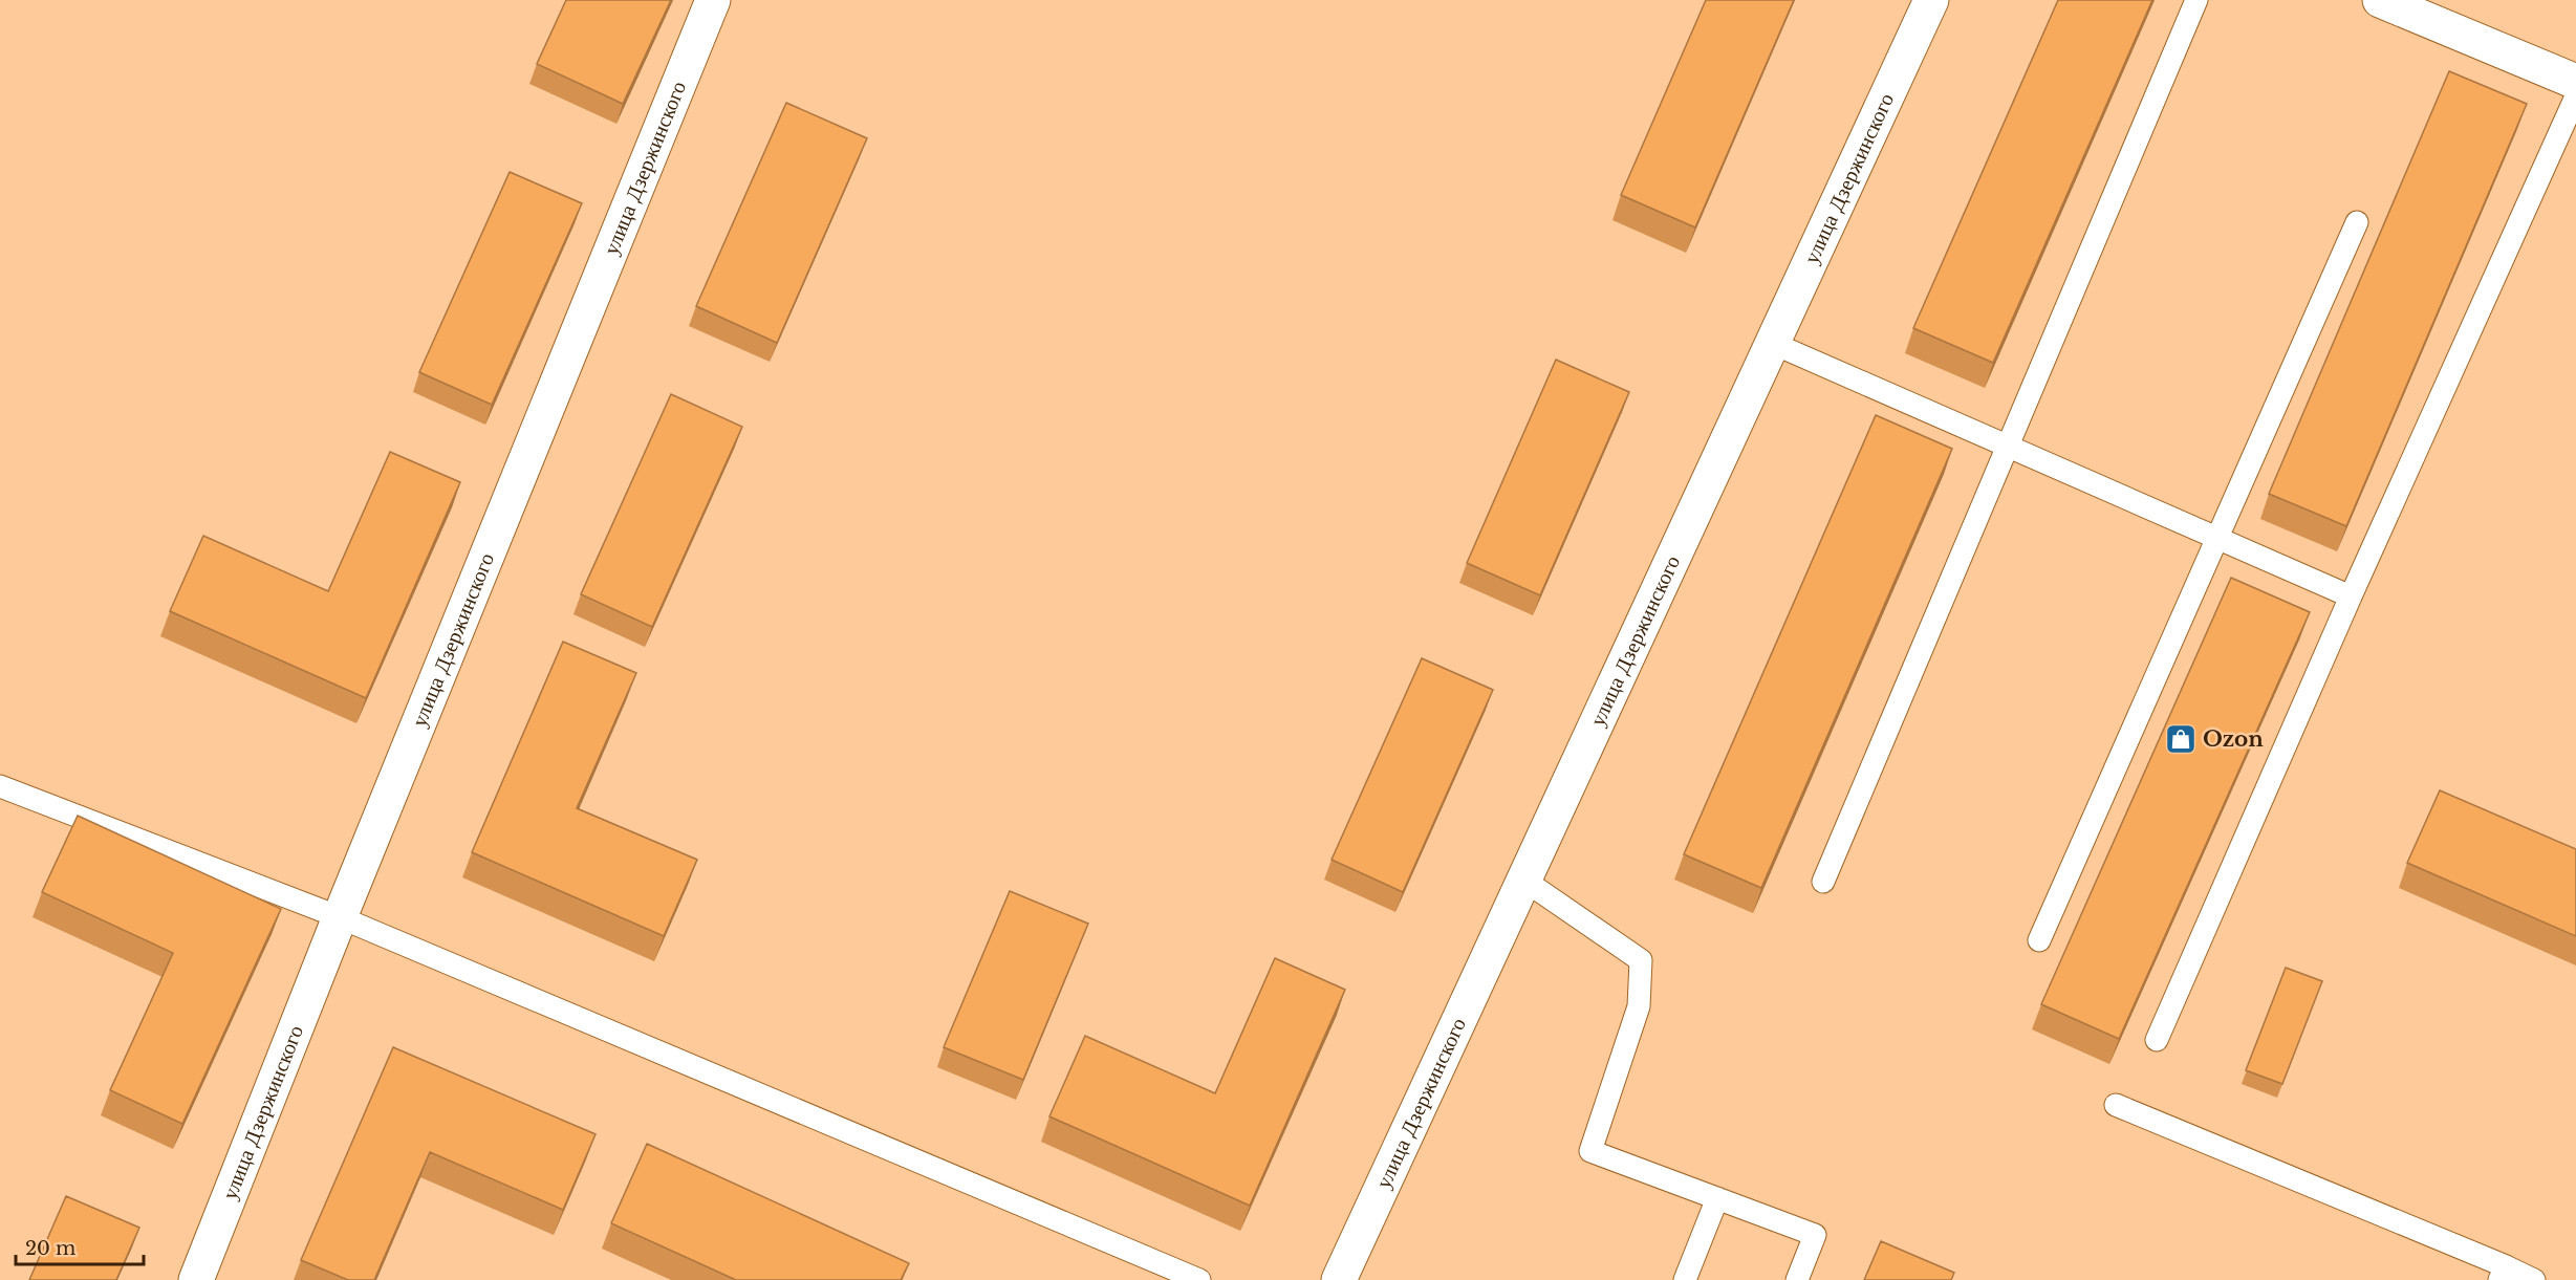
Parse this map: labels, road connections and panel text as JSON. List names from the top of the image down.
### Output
{
  "streets": {
    "street": ["улица Дзержинского"]
  },
  "places": {
    "shop": ["Ozon"]
  },
  "scale_bar": "20 m"
}
